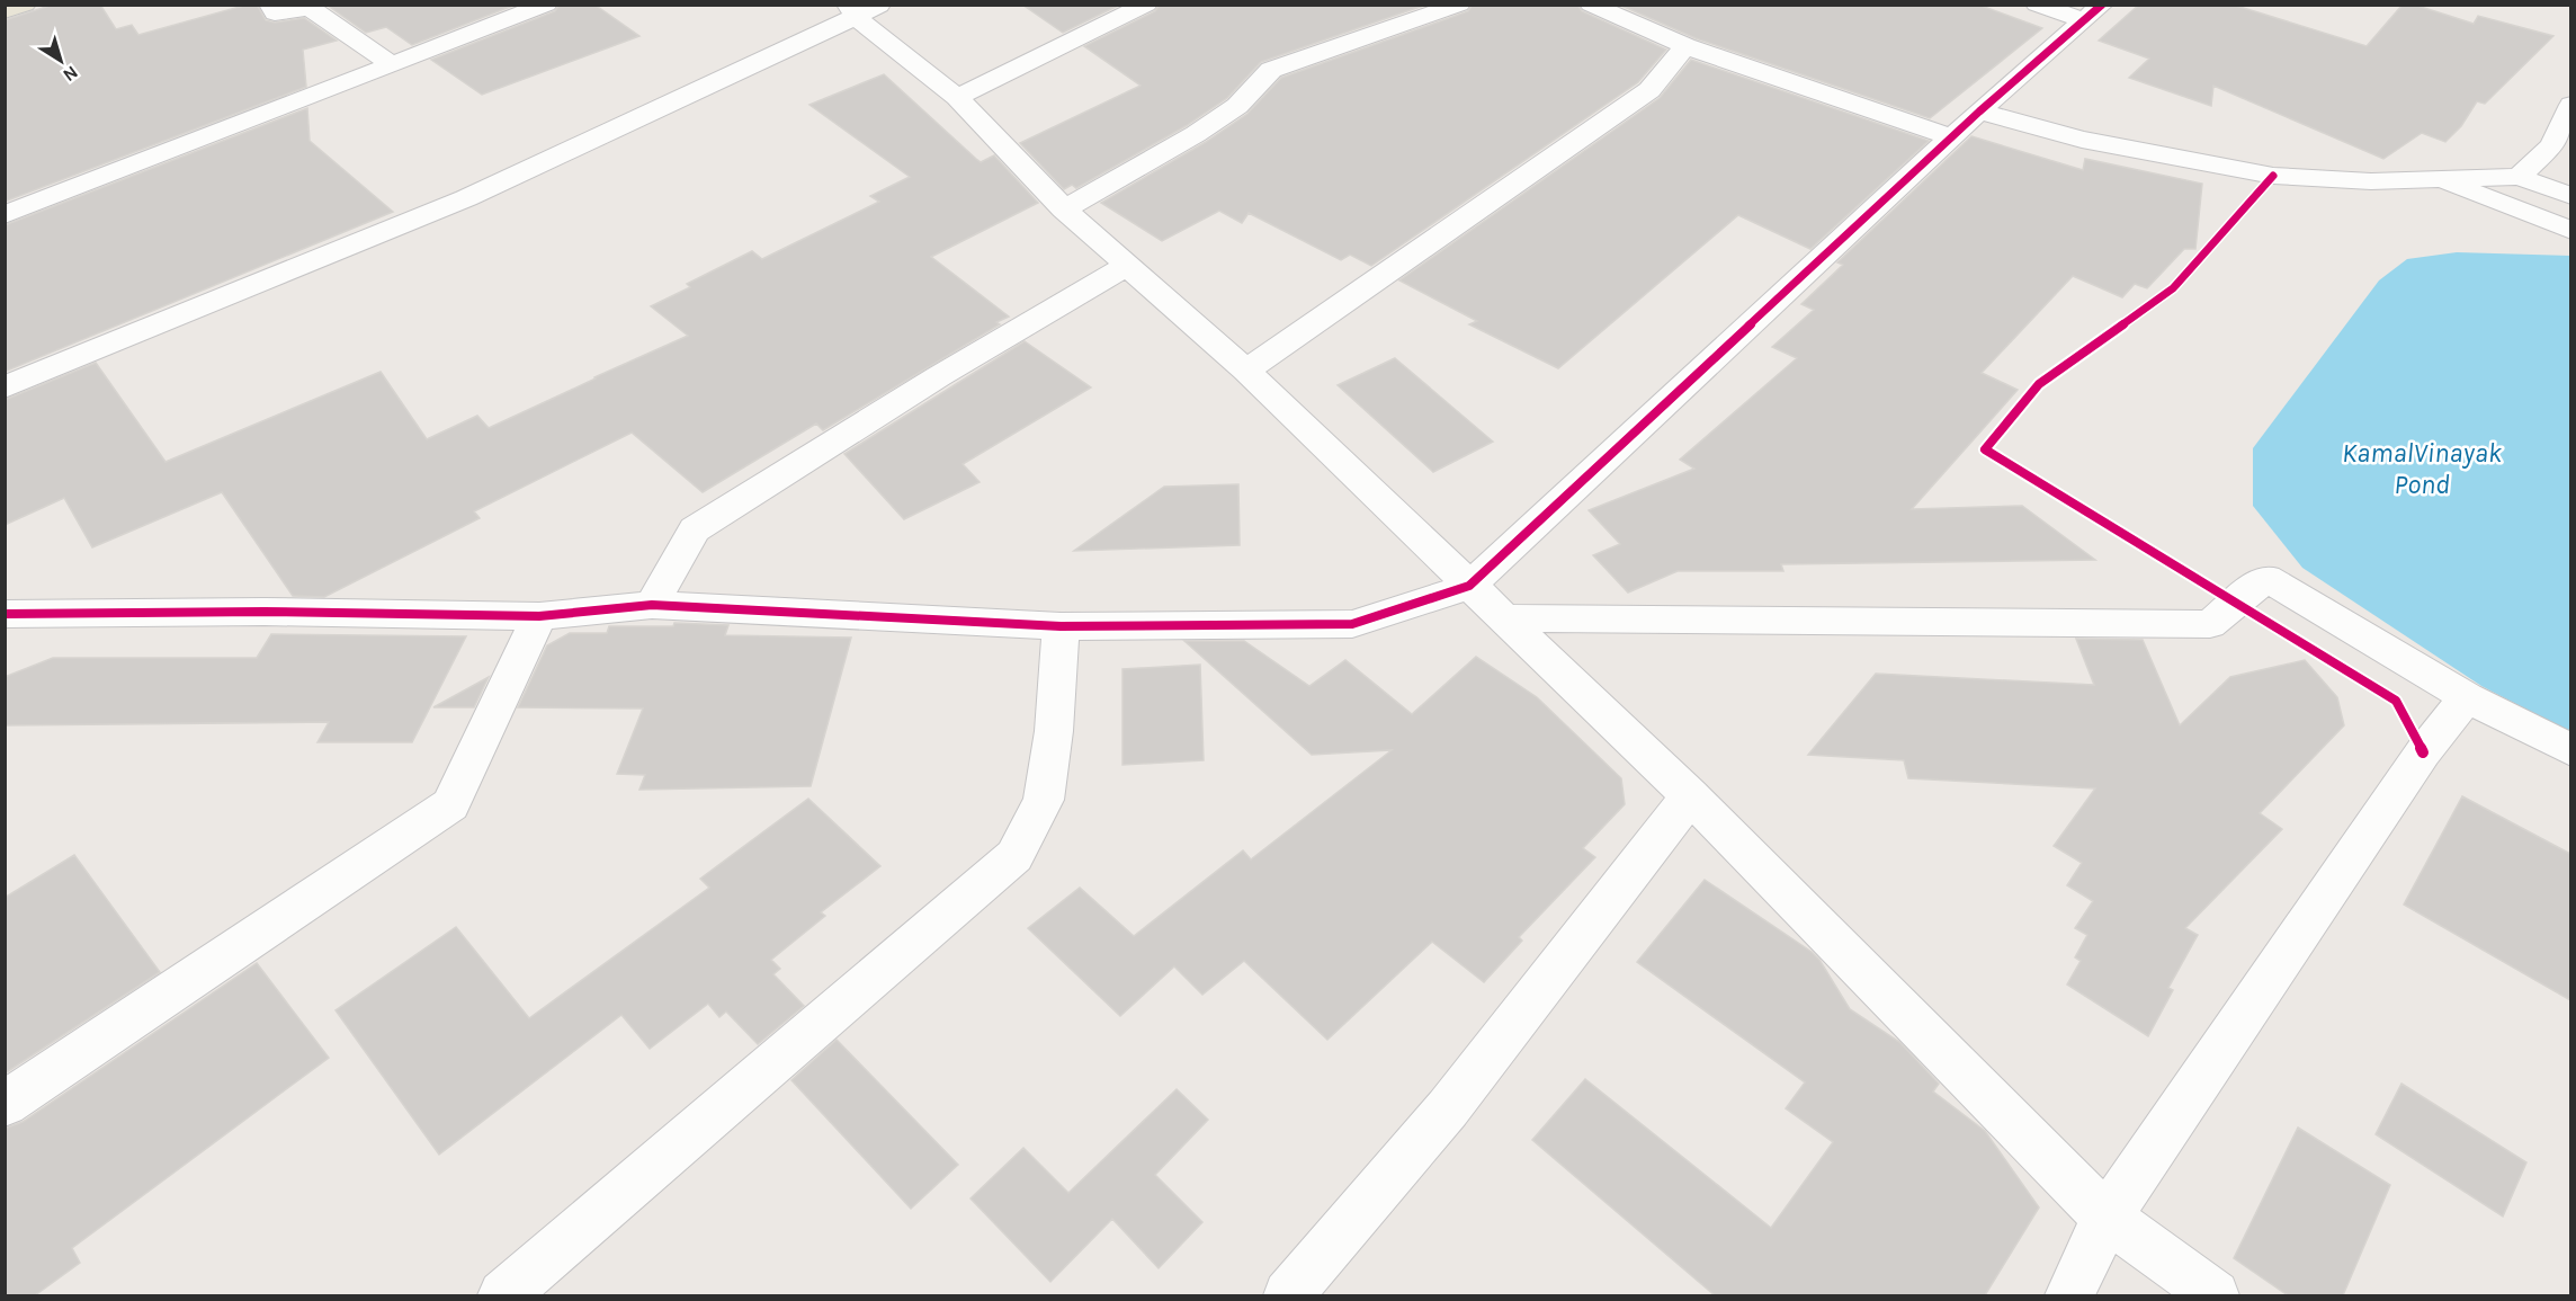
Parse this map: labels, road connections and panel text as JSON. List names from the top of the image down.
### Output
{
  "water": ["KamalVinayak Pond"],
  "north": "bottom right"
}
